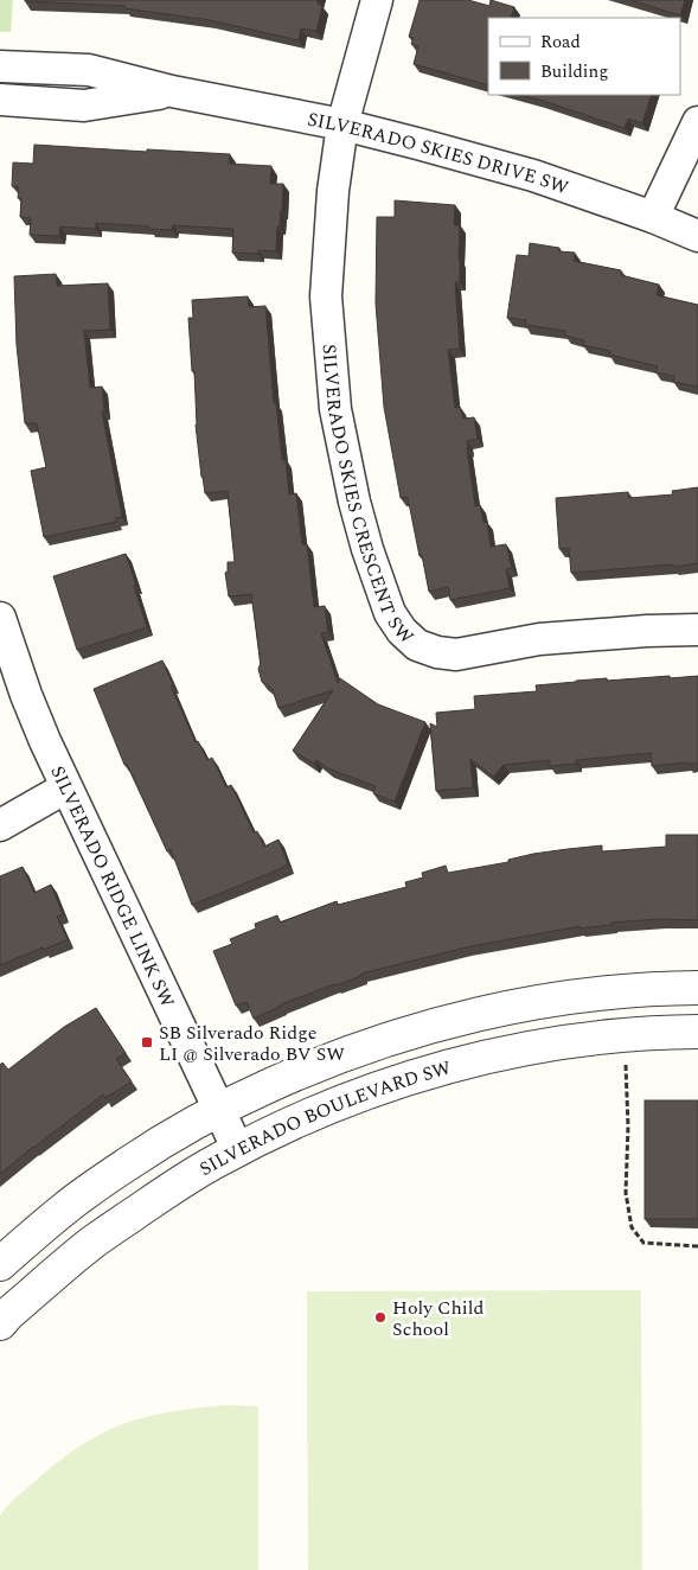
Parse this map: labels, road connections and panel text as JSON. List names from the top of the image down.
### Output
{
  "streets": {
    "street": [
      "SILVERADO SKIES DRIVE SW",
      "SILVERADO SKIES CRESCENT SW",
      "SILVERADO RIDGE LINK SW",
      "SILVERADO BOULEVARD SW"
    ]
  },
  "crossings": [
    ["SILVERADO SKIES DRIVE SW", "SILVERADO SKIES CRESCENT SW"],
    ["SILVERADO RIDGE LINK SW", "SILVERADO BOULEVARD SW"]
  ],
  "places": {
    "transit": ["SB Silverado Ridge LI @ Silverado BV SW"],
    "other": ["Holy Child School"]
  },
  "legend": ["Road", "Building"]
}
